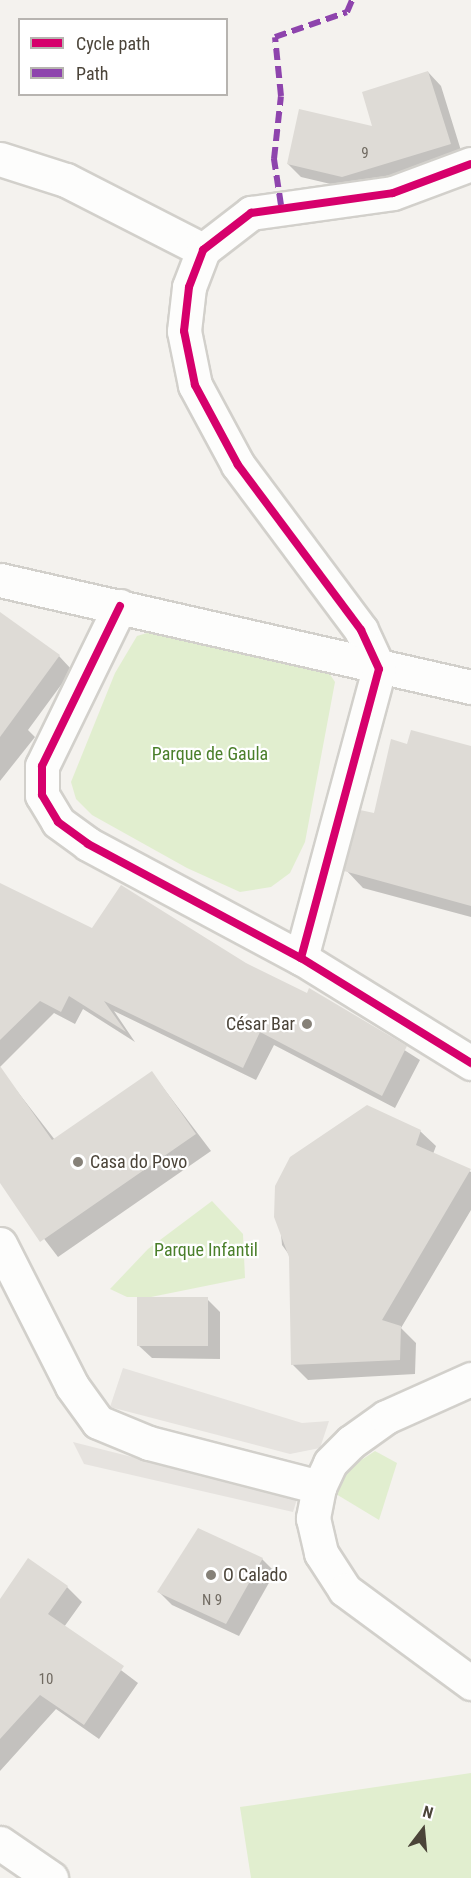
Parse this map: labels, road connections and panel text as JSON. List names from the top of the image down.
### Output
{
  "parks": ["Parque de Gaula", "Parque Infantil"],
  "places": ["César Bar", "Casa do Povo", "O Calado"],
  "house_numbers": ["9", "N 9", "10"],
  "legend": ["Cycle path", "Path"],
  "north": "top"
}
